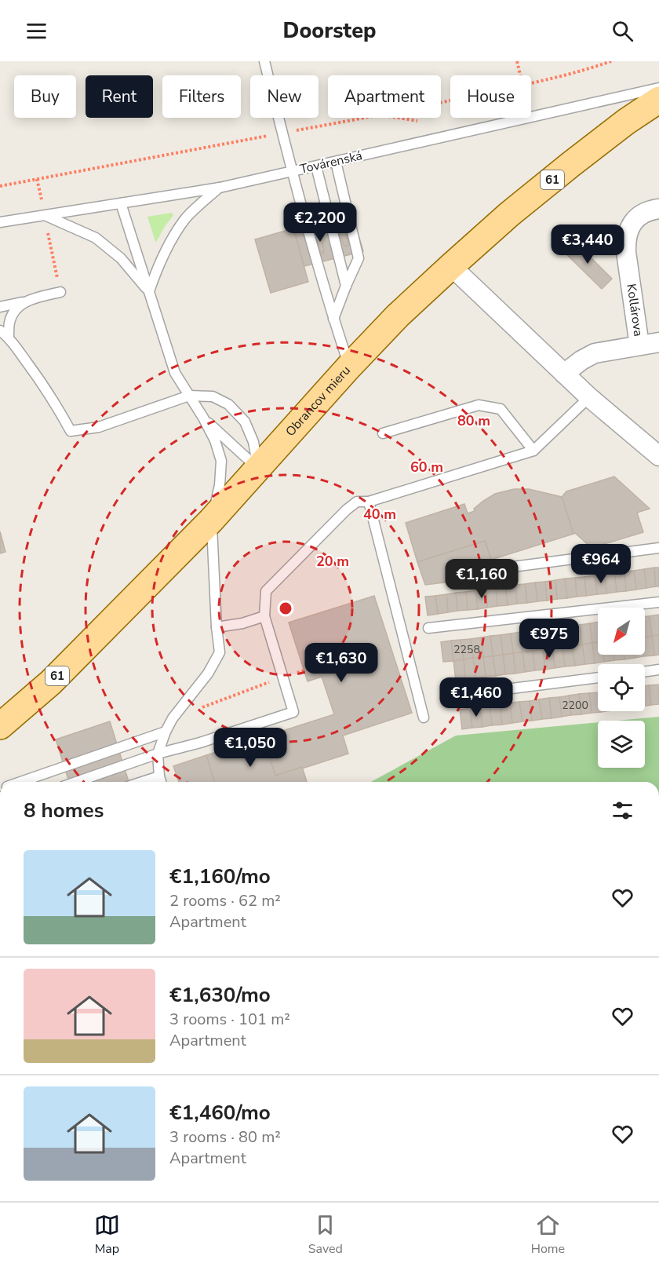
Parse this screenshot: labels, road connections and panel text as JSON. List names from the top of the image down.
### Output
{
  "streets": {
    "main road": ["61", "Obrancov mieru"],
    "street": ["Kollárova"],
    "lane": ["Továrenská"]
  },
  "house_numbers": ["2258", "2200"],
  "north": "bottom left",
  "page": {
    "header": "Doorstep",
    "chip": [
      "Buy",
      "Rent",
      "Filters",
      "New",
      "Apartment",
      "House"
    ],
    "price": [
      "€2,200",
      "€3,440",
      "€964",
      "€1,160",
      "€975",
      "€1,630",
      "€1,460",
      "€1,050"
    ],
    "heading": "8 homes",
    "list": [
      {
        "name": "€1,160/mo",
        "note": "2 rooms · 62 m² · Apartment"
      },
      {
        "name": "€1,630/mo",
        "note": "3 rooms · 101 m² · Apartment"
      },
      {
        "name": "€1,460/mo",
        "note": "3 rooms · 80 m² · Apartment"
      }
    ],
    "tabs": ["Map", "Saved", "Home"]
  },
  "rings": [
    "80 m",
    "60 m",
    "40 m",
    "20 m"
  ]
}
